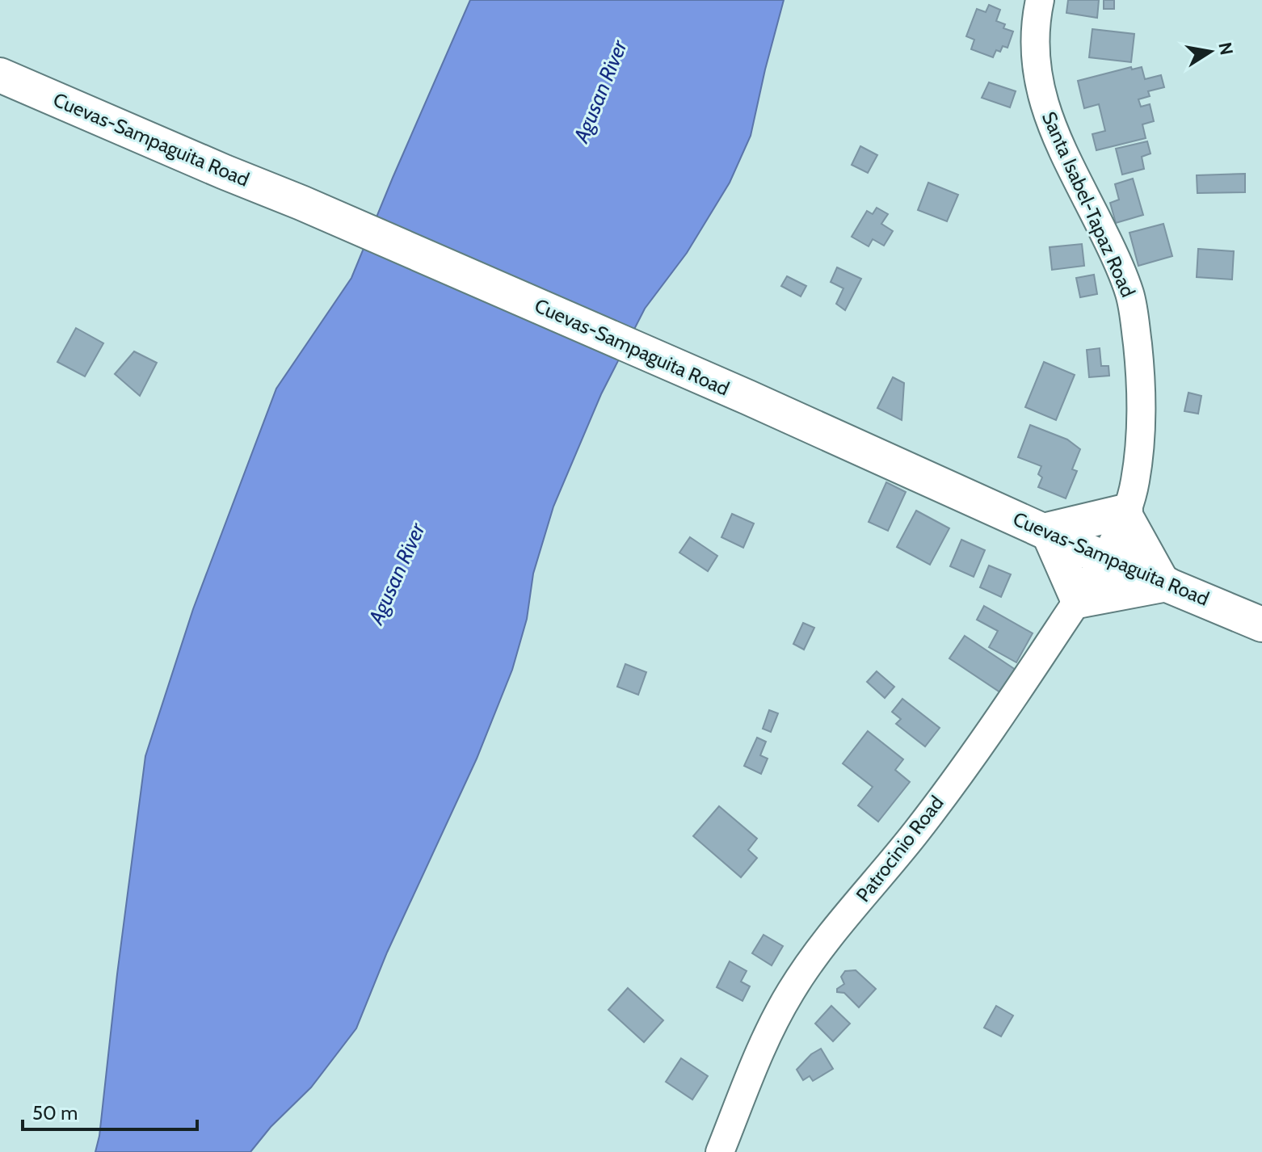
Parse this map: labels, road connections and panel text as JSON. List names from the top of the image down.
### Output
{
  "streets": {
    "main road": ["Cuevas-Sampaguita Road"],
    "street": ["Santa Isabel-Tapaz Road", "Patrocinio Road"]
  },
  "crossings": [
    ["Cuevas-Sampaguita Road", "Santa Isabel-Tapaz Road"],
    ["Cuevas-Sampaguita Road", "Patrocinio Road"],
    ["Santa Isabel-Tapaz Road", "Patrocinio Road"]
  ],
  "water": ["Agusan River"],
  "scale_bar": "50 m",
  "north": "right"
}
